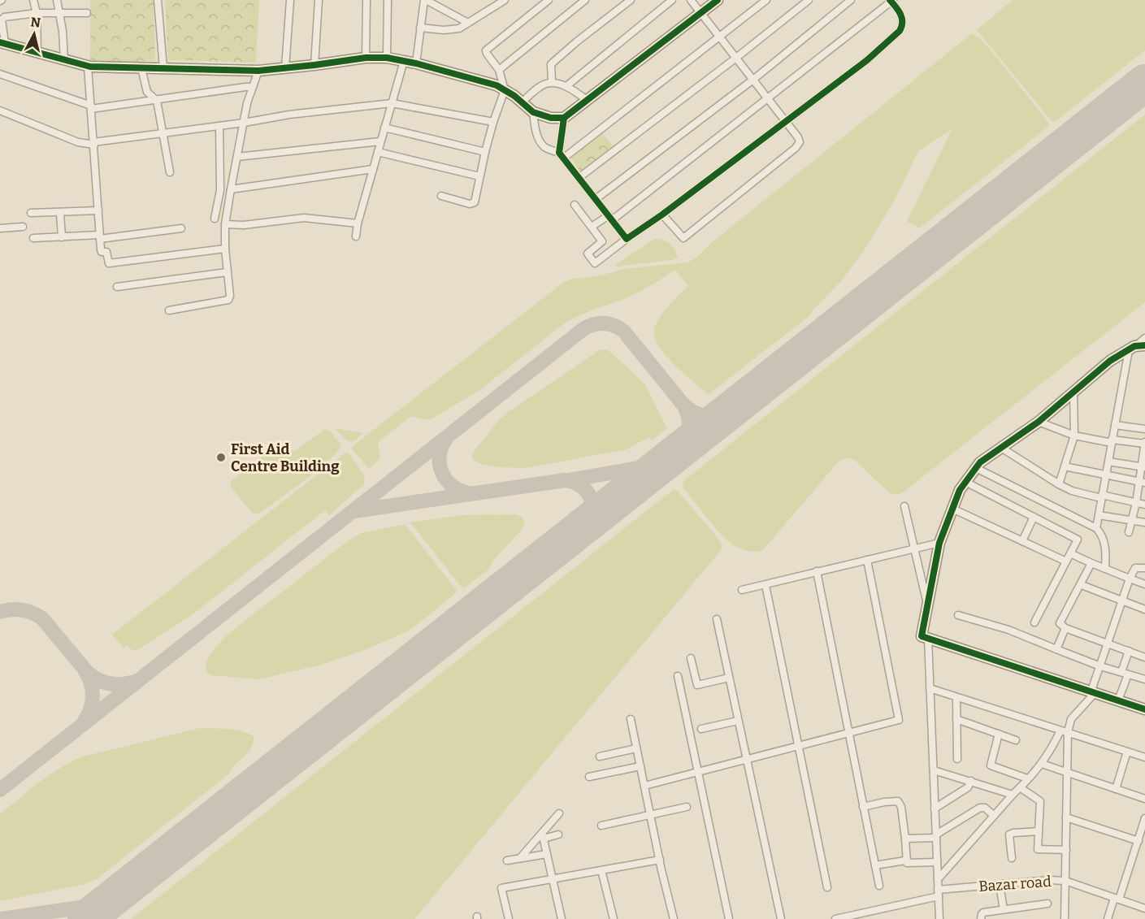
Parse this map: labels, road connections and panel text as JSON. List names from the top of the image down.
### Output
{
  "streets": {
    "street": ["Bazar road"]
  },
  "places": ["First Aid Centre Building"],
  "north": "top"
}
